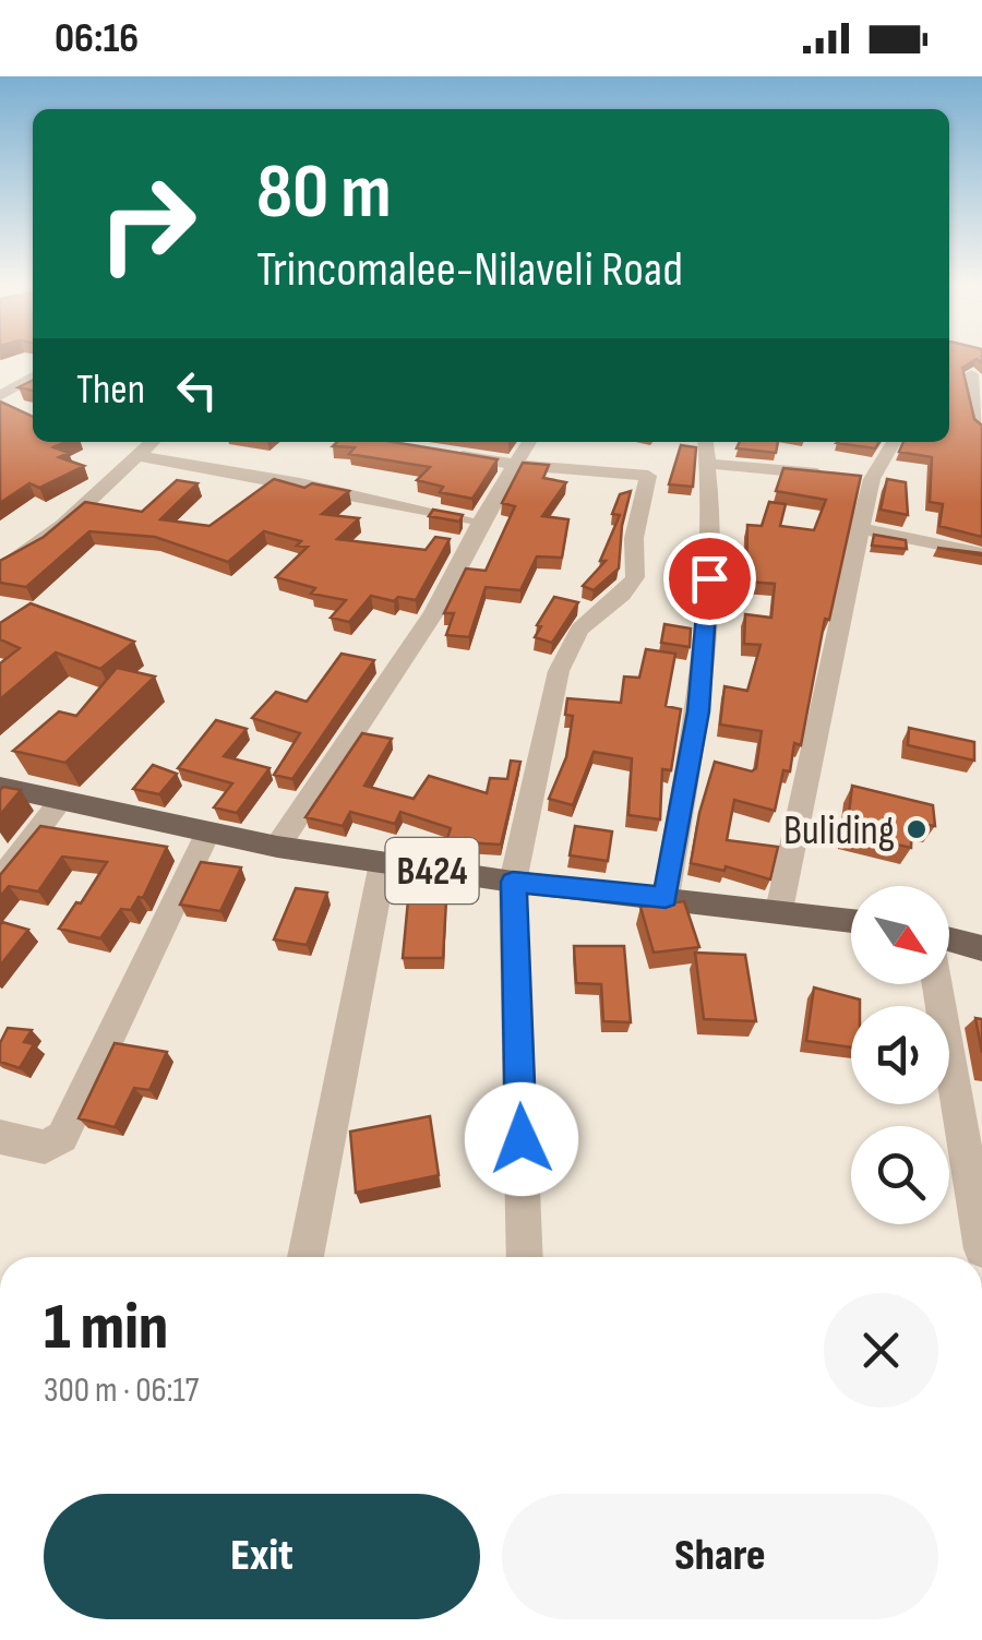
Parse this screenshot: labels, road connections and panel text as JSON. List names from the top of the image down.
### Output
{
  "streets": {
    "main road": ["B424"]
  },
  "places": ["Buliding"],
  "north": "bottom right",
  "page": {
    "status": "06:16",
    "turn": ["80 m", "Trincomalee-Nilaveli Road"],
    "then": "Then",
    "heading": ["1 min", "300 m · 06:17"],
    "buttons": ["Exit", "Share"]
  }
}
